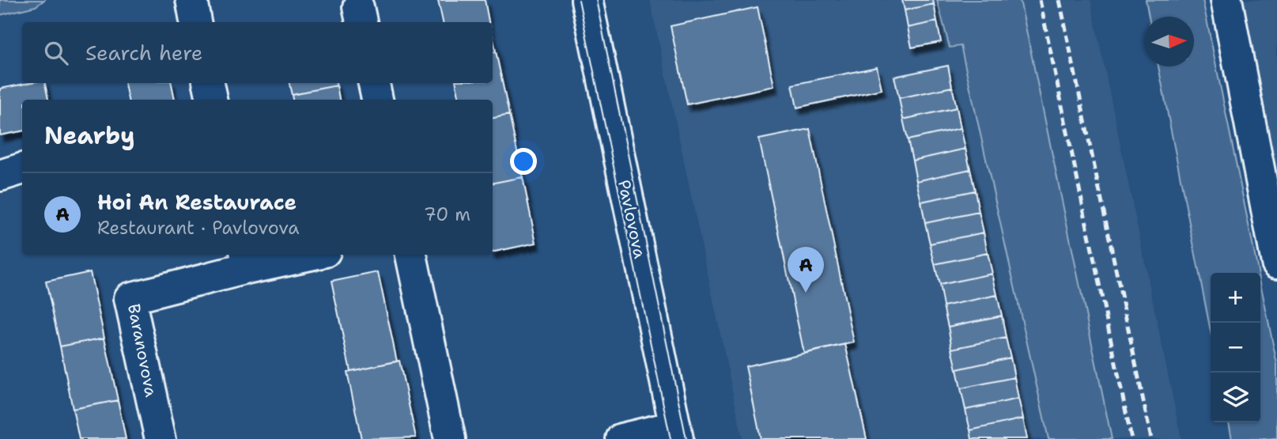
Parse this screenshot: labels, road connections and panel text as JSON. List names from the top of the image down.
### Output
{
  "streets": {
    "street": ["Pavlovova", "Baranovova"]
  },
  "north": "right",
  "page": {
    "search": "Search here",
    "heading": "Nearby",
    "list": [
      {
        "mark": "A",
        "name": "Hoi An Restaurace",
        "note": "Restaurant · Pavlovova",
        "value": "70 m"
      }
    ],
    "pins": "A",
    "map_buttons": ["+", "−"]
  }
}
